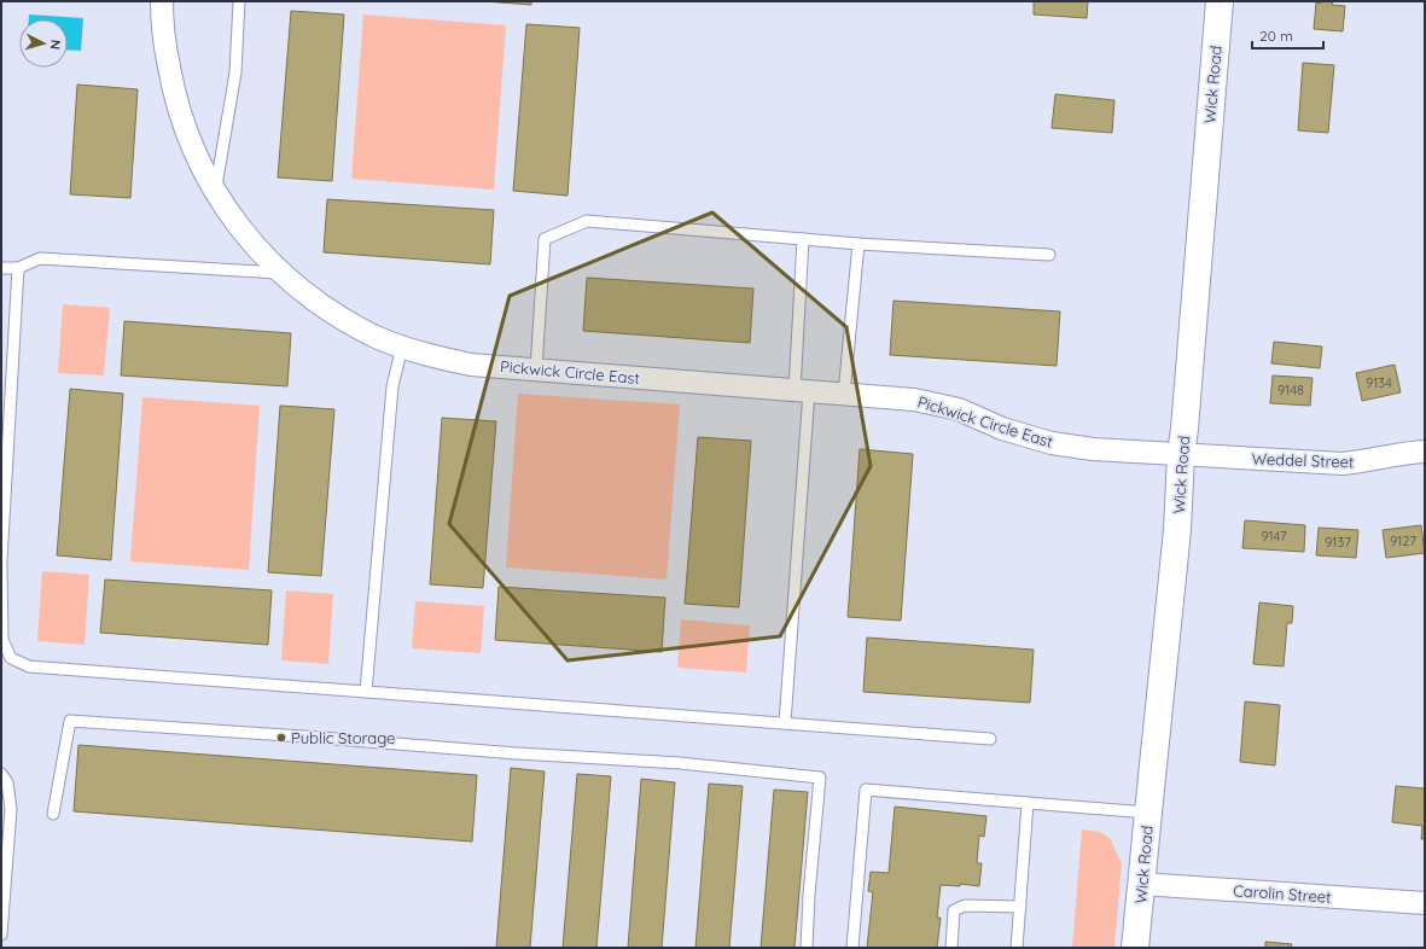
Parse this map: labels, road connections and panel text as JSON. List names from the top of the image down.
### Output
{
  "streets": {
    "street": [
      "Wick Road",
      "Pickwick Circle East",
      "Weddel Street",
      "Carolin Street"
    ]
  },
  "crossings": [
    ["Wick Road", "Pickwick Circle East"],
    ["Wick Road", "Weddel Street"],
    ["Wick Road", "Carolin Street"],
    ["Pickwick Circle East", "Weddel Street"]
  ],
  "places": ["Public Storage"],
  "house_numbers": [
    "9134",
    "9148",
    "9147",
    "9127",
    "9137"
  ],
  "scale_bar": "20 m",
  "north": "right"
}
